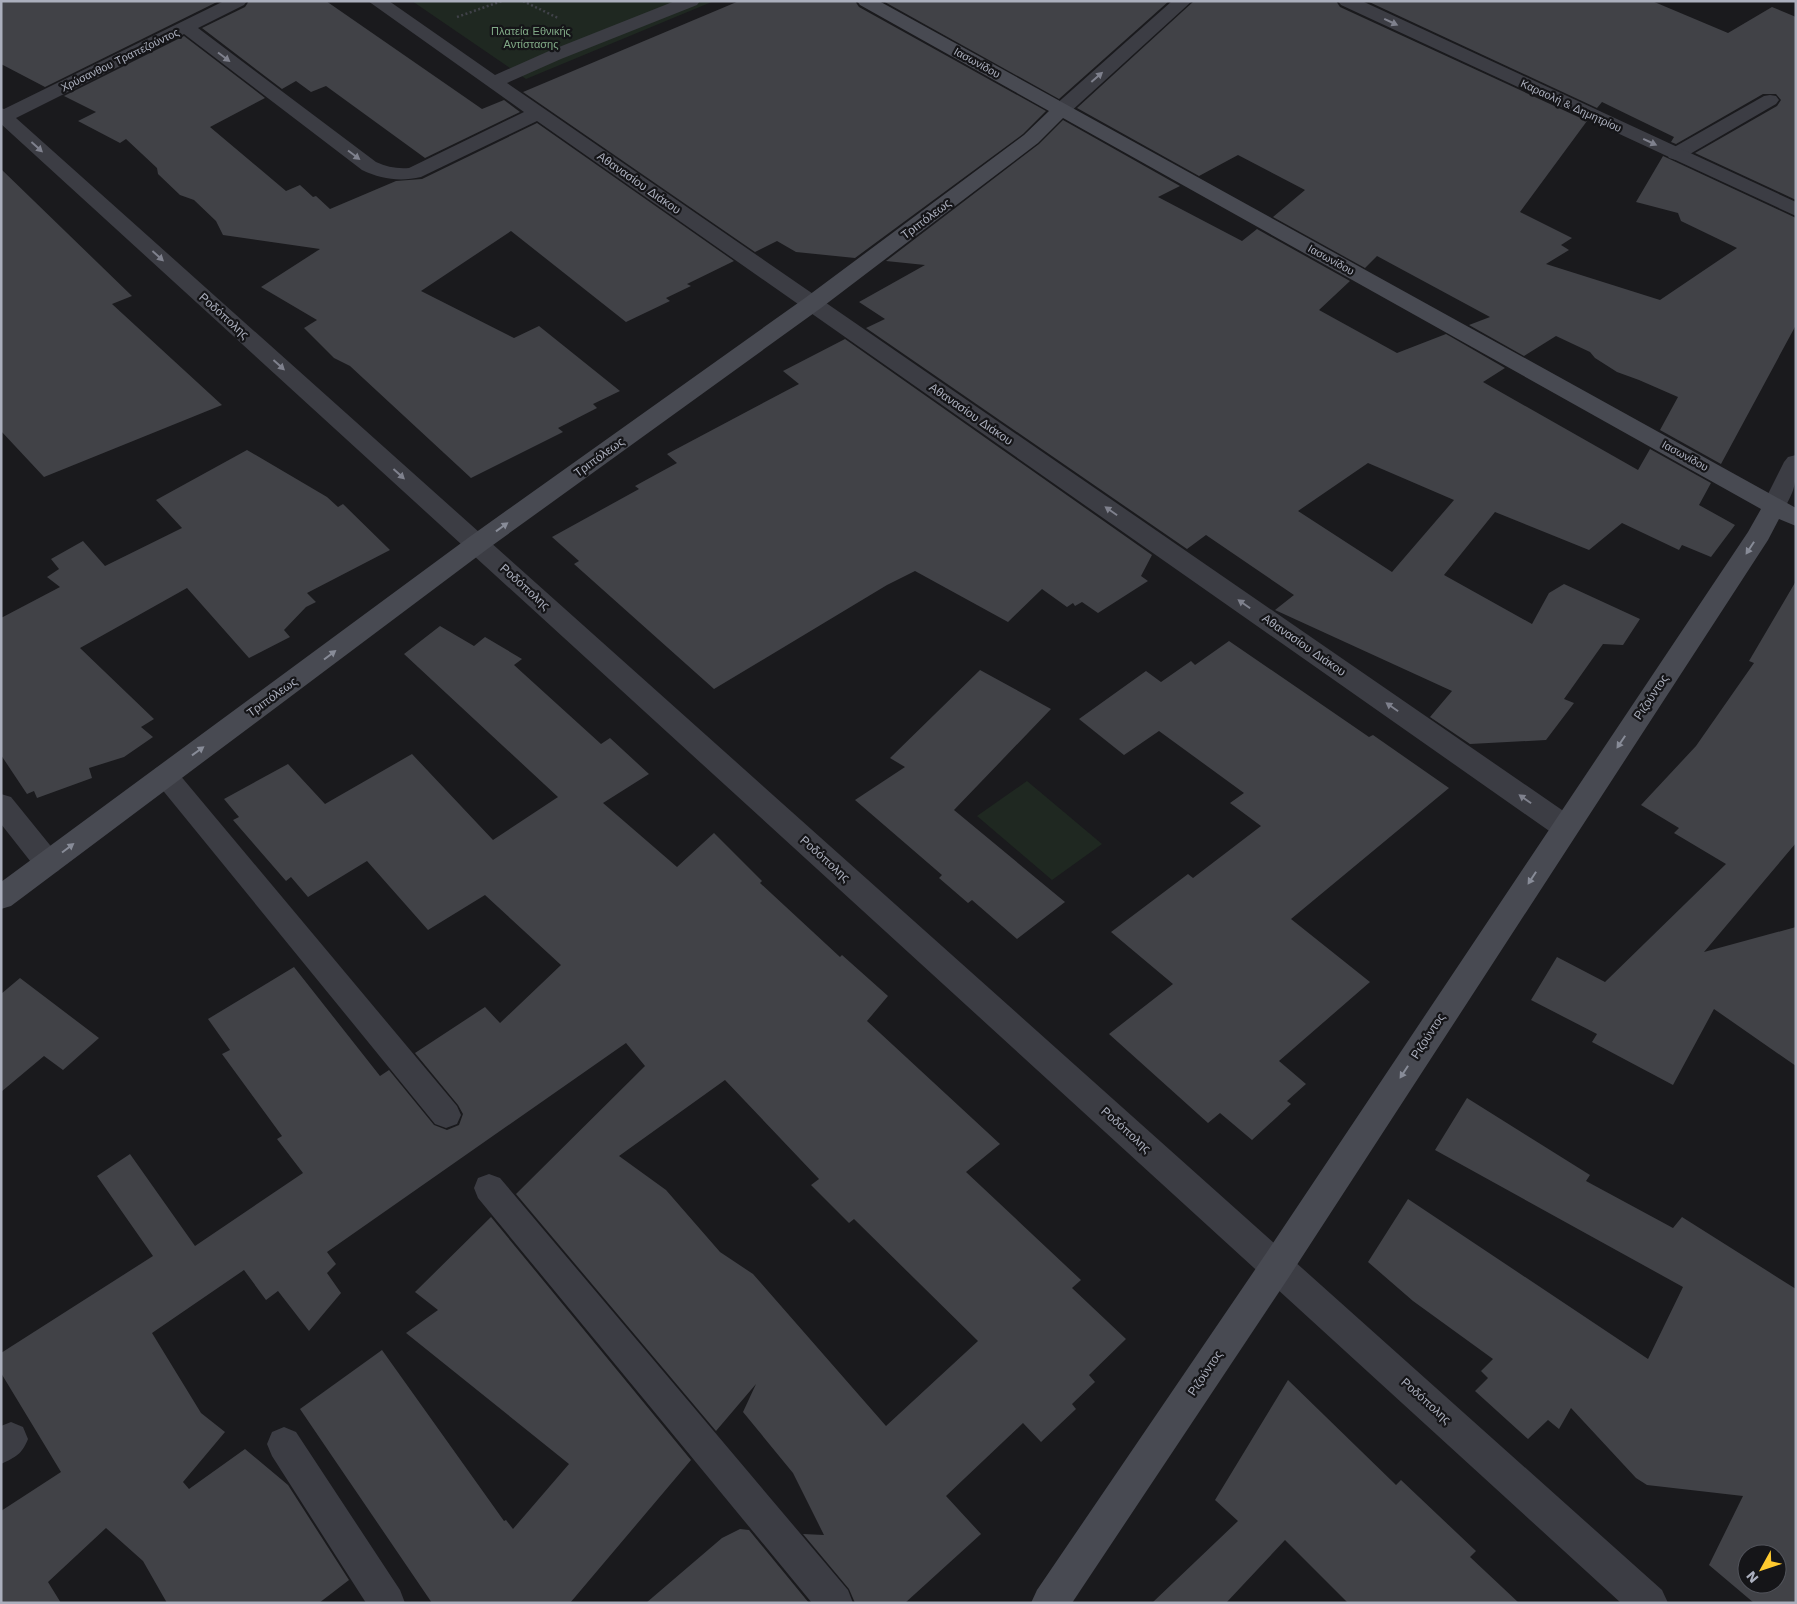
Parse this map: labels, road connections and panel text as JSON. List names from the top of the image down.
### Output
{
  "streets": {
    "street": [
      "Χρύσανθου Τραπεζούντος",
      "Ιασωνίδου",
      "Καραολή & Δημητρίου",
      "Αθανασίου Διάκου",
      "Τριπόλεως",
      "Ροδόπολης",
      "Ριζούντος"
    ]
  },
  "crossings": [
    ["Χρύσανθου Τραπεζούντος", "Ροδόπολης"],
    ["Ιασωνίδου", "Τριπόλεως"],
    ["Ιασωνίδου", "Ριζούντος"],
    ["Αθανασίου Διάκου", "Τριπόλεως"],
    ["Αθανασίου Διάκου", "Ριζούντος"],
    ["Τριπόλεως", "Ροδόπολης"],
    ["Ροδόπολης", "Ριζούντος"]
  ],
  "one_way": [
    "Καραολή & Δημητρίου",
    "Αθανασίου Διάκου",
    "Τριπόλεως",
    "Ριζούντος"
  ],
  "parks": ["Πλατεία Εθνικής Αντίστασης"],
  "north": "bottom left"
}
